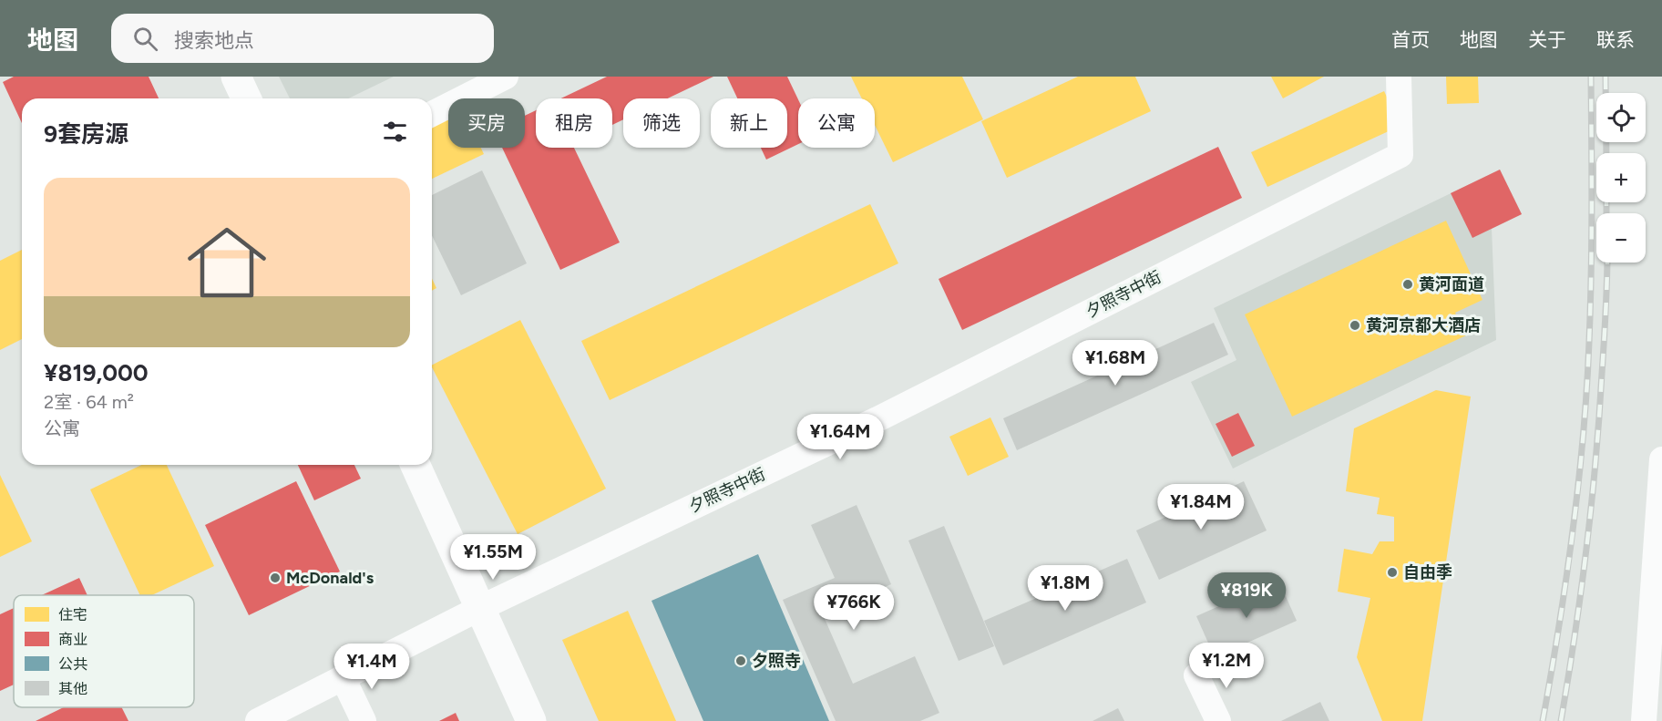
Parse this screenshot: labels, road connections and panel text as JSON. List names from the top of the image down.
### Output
{
  "streets": {
    "street": ["夕照寺中街"]
  },
  "places": [
    "黄河面道",
    "黄河京都大酒店",
    "自由季",
    "McDonald's",
    "夕照寺"
  ],
  "legend": [
    "住宅",
    "商业",
    "公共",
    "其他"
  ],
  "page": {
    "header": "地图",
    "search": "搜索地点",
    "nav": [
      "首页",
      "地图",
      "关于",
      "联系"
    ],
    "map_buttons": ["+", "−"],
    "chip": [
      "买房",
      "租房",
      "筛选",
      "新上",
      "公寓"
    ],
    "heading": "9套房源",
    "list": [
      {
        "name": "¥819,000",
        "note": "2室 · 64 m² · 公寓"
      }
    ],
    "price": [
      "¥1.68M",
      "¥1.64M",
      "¥1.84M",
      "¥1.55M",
      "¥1.8M",
      "¥819K",
      "¥766K",
      "¥1.2M",
      "¥1.4M"
    ]
  }
}
